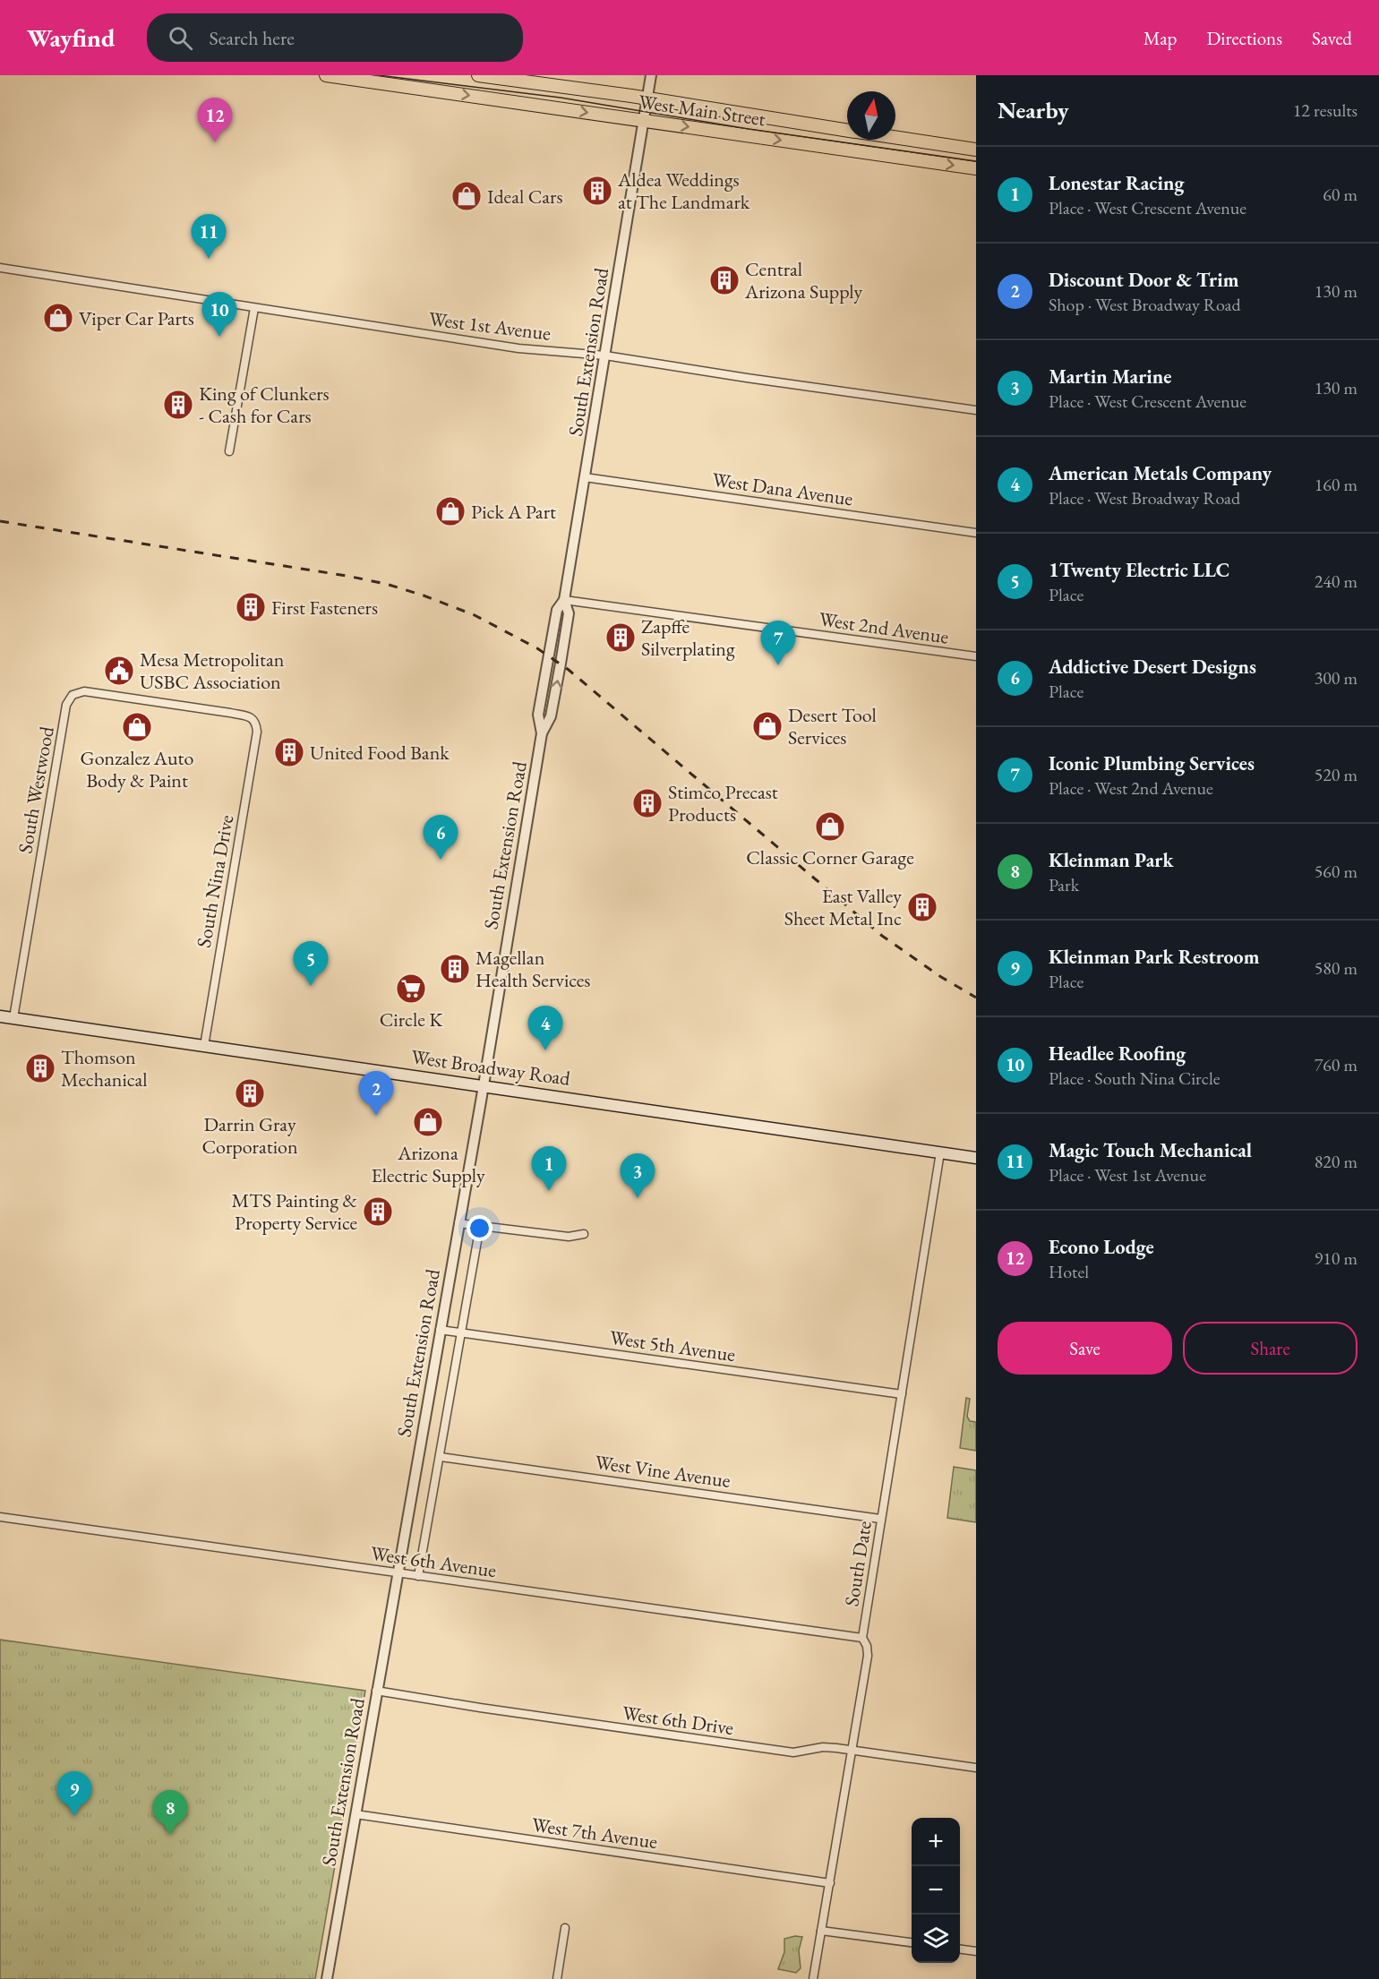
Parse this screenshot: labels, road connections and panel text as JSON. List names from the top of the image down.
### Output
{
  "streets": {
    "main road": ["West Main Street", "West Broadway Road"],
    "street": [
      "West 1st Avenue",
      "South Extension Road",
      "West Dana Avenue",
      "West 2nd Avenue",
      "South Westwood",
      "South Nina Drive",
      "West 5th Avenue",
      "West Vine Avenue",
      "West 6th Avenue",
      "South Date",
      "West 6th Drive",
      "West 7th Avenue"
    ]
  },
  "crossings": [
    ["West Main Street", "South Extension Road"],
    ["West 1st Avenue", "South Extension Road"],
    ["South Extension Road", "West Dana Avenue"],
    ["South Extension Road", "West 2nd Avenue"],
    ["South Extension Road", "West Broadway Road"],
    ["South Extension Road", "West 5th Avenue"],
    ["South Extension Road", "West Vine Avenue"],
    ["South Extension Road", "West 6th Avenue"],
    ["South Extension Road", "West 6th Drive"],
    ["South Extension Road", "West 7th Avenue"],
    ["South Westwood", "South Nina Drive"],
    ["South Westwood", "West Broadway Road"],
    ["South Nina Drive", "West Broadway Road"],
    ["West Broadway Road", "South Date"],
    ["West 5th Avenue", "South Date"],
    ["West Vine Avenue", "South Date"],
    ["West 6th Avenue", "South Date"],
    ["South Date", "West 6th Drive"],
    ["South Date", "West 7th Avenue"]
  ],
  "places": {
    "building": [
      "Aldea Weddings at The Landmark",
      "Central Arizona Supply",
      "King of Clunkers - Cash for Cars",
      "First Fasteners",
      "Zapffe Silverplating",
      "United Food Bank",
      "Stimco Precast Products",
      "East Valley Sheet Metal Inc",
      "Magellan Health Services",
      "Thomson Mechanical",
      "Darrin Gray Corporation",
      "MTS Painting & Property Service"
    ],
    "shop": [
      "Ideal Cars",
      "Viper Car Parts",
      "Pick A Part",
      "Desert Tool Services",
      "Gonzalez Auto Body & Paint",
      "Classic Corner Garage",
      "Arizona Electric Supply"
    ],
    "public building": ["Mesa Metropolitan USBC Association"],
    "supermarket": ["Circle K"]
  },
  "north": "top",
  "page": {
    "header": "Wayfind",
    "search": "Search here",
    "nav": ["Map", "Directions", "Saved"],
    "heading": ["Nearby", "12 results"],
    "pins": [
      "12",
      "11",
      "10",
      "7",
      "6",
      "5",
      "4",
      "2",
      "1",
      "3",
      "9",
      "8"
    ],
    "list": [
      {
        "mark": "1",
        "name": "Lonestar Racing",
        "note": "Place · West Crescent Avenue",
        "value": "60 m"
      },
      {
        "mark": "2",
        "name": "Discount Door & Trim",
        "note": "Shop · West Broadway Road",
        "value": "130 m"
      },
      {
        "mark": "3",
        "name": "Martin Marine",
        "note": "Place · West Crescent Avenue",
        "value": "130 m"
      },
      {
        "mark": "4",
        "name": "American Metals Company",
        "note": "Place · West Broadway Road",
        "value": "160 m"
      },
      {
        "mark": "5",
        "name": "1Twenty Electric LLC",
        "note": "Place",
        "value": "240 m"
      },
      {
        "mark": "6",
        "name": "Addictive Desert Designs",
        "note": "Place",
        "value": "300 m"
      },
      {
        "mark": "7",
        "name": "Iconic Plumbing Services",
        "note": "Place · West 2nd Avenue",
        "value": "520 m"
      },
      {
        "mark": "8",
        "name": "Kleinman Park",
        "note": "Park",
        "value": "560 m"
      },
      {
        "mark": "9",
        "name": "Kleinman Park Restroom",
        "note": "Place",
        "value": "580 m"
      },
      {
        "mark": "10",
        "name": "Headlee Roofing",
        "note": "Place · South Nina Circle",
        "value": "760 m"
      },
      {
        "mark": "11",
        "name": "Magic Touch Mechanical",
        "note": "Place · West 1st Avenue",
        "value": "820 m"
      },
      {
        "mark": "12",
        "name": "Econo Lodge",
        "note": "Hotel",
        "value": "910 m"
      }
    ],
    "buttons": ["Save", "Share"],
    "map_buttons": ["+", "−"]
  }
}
